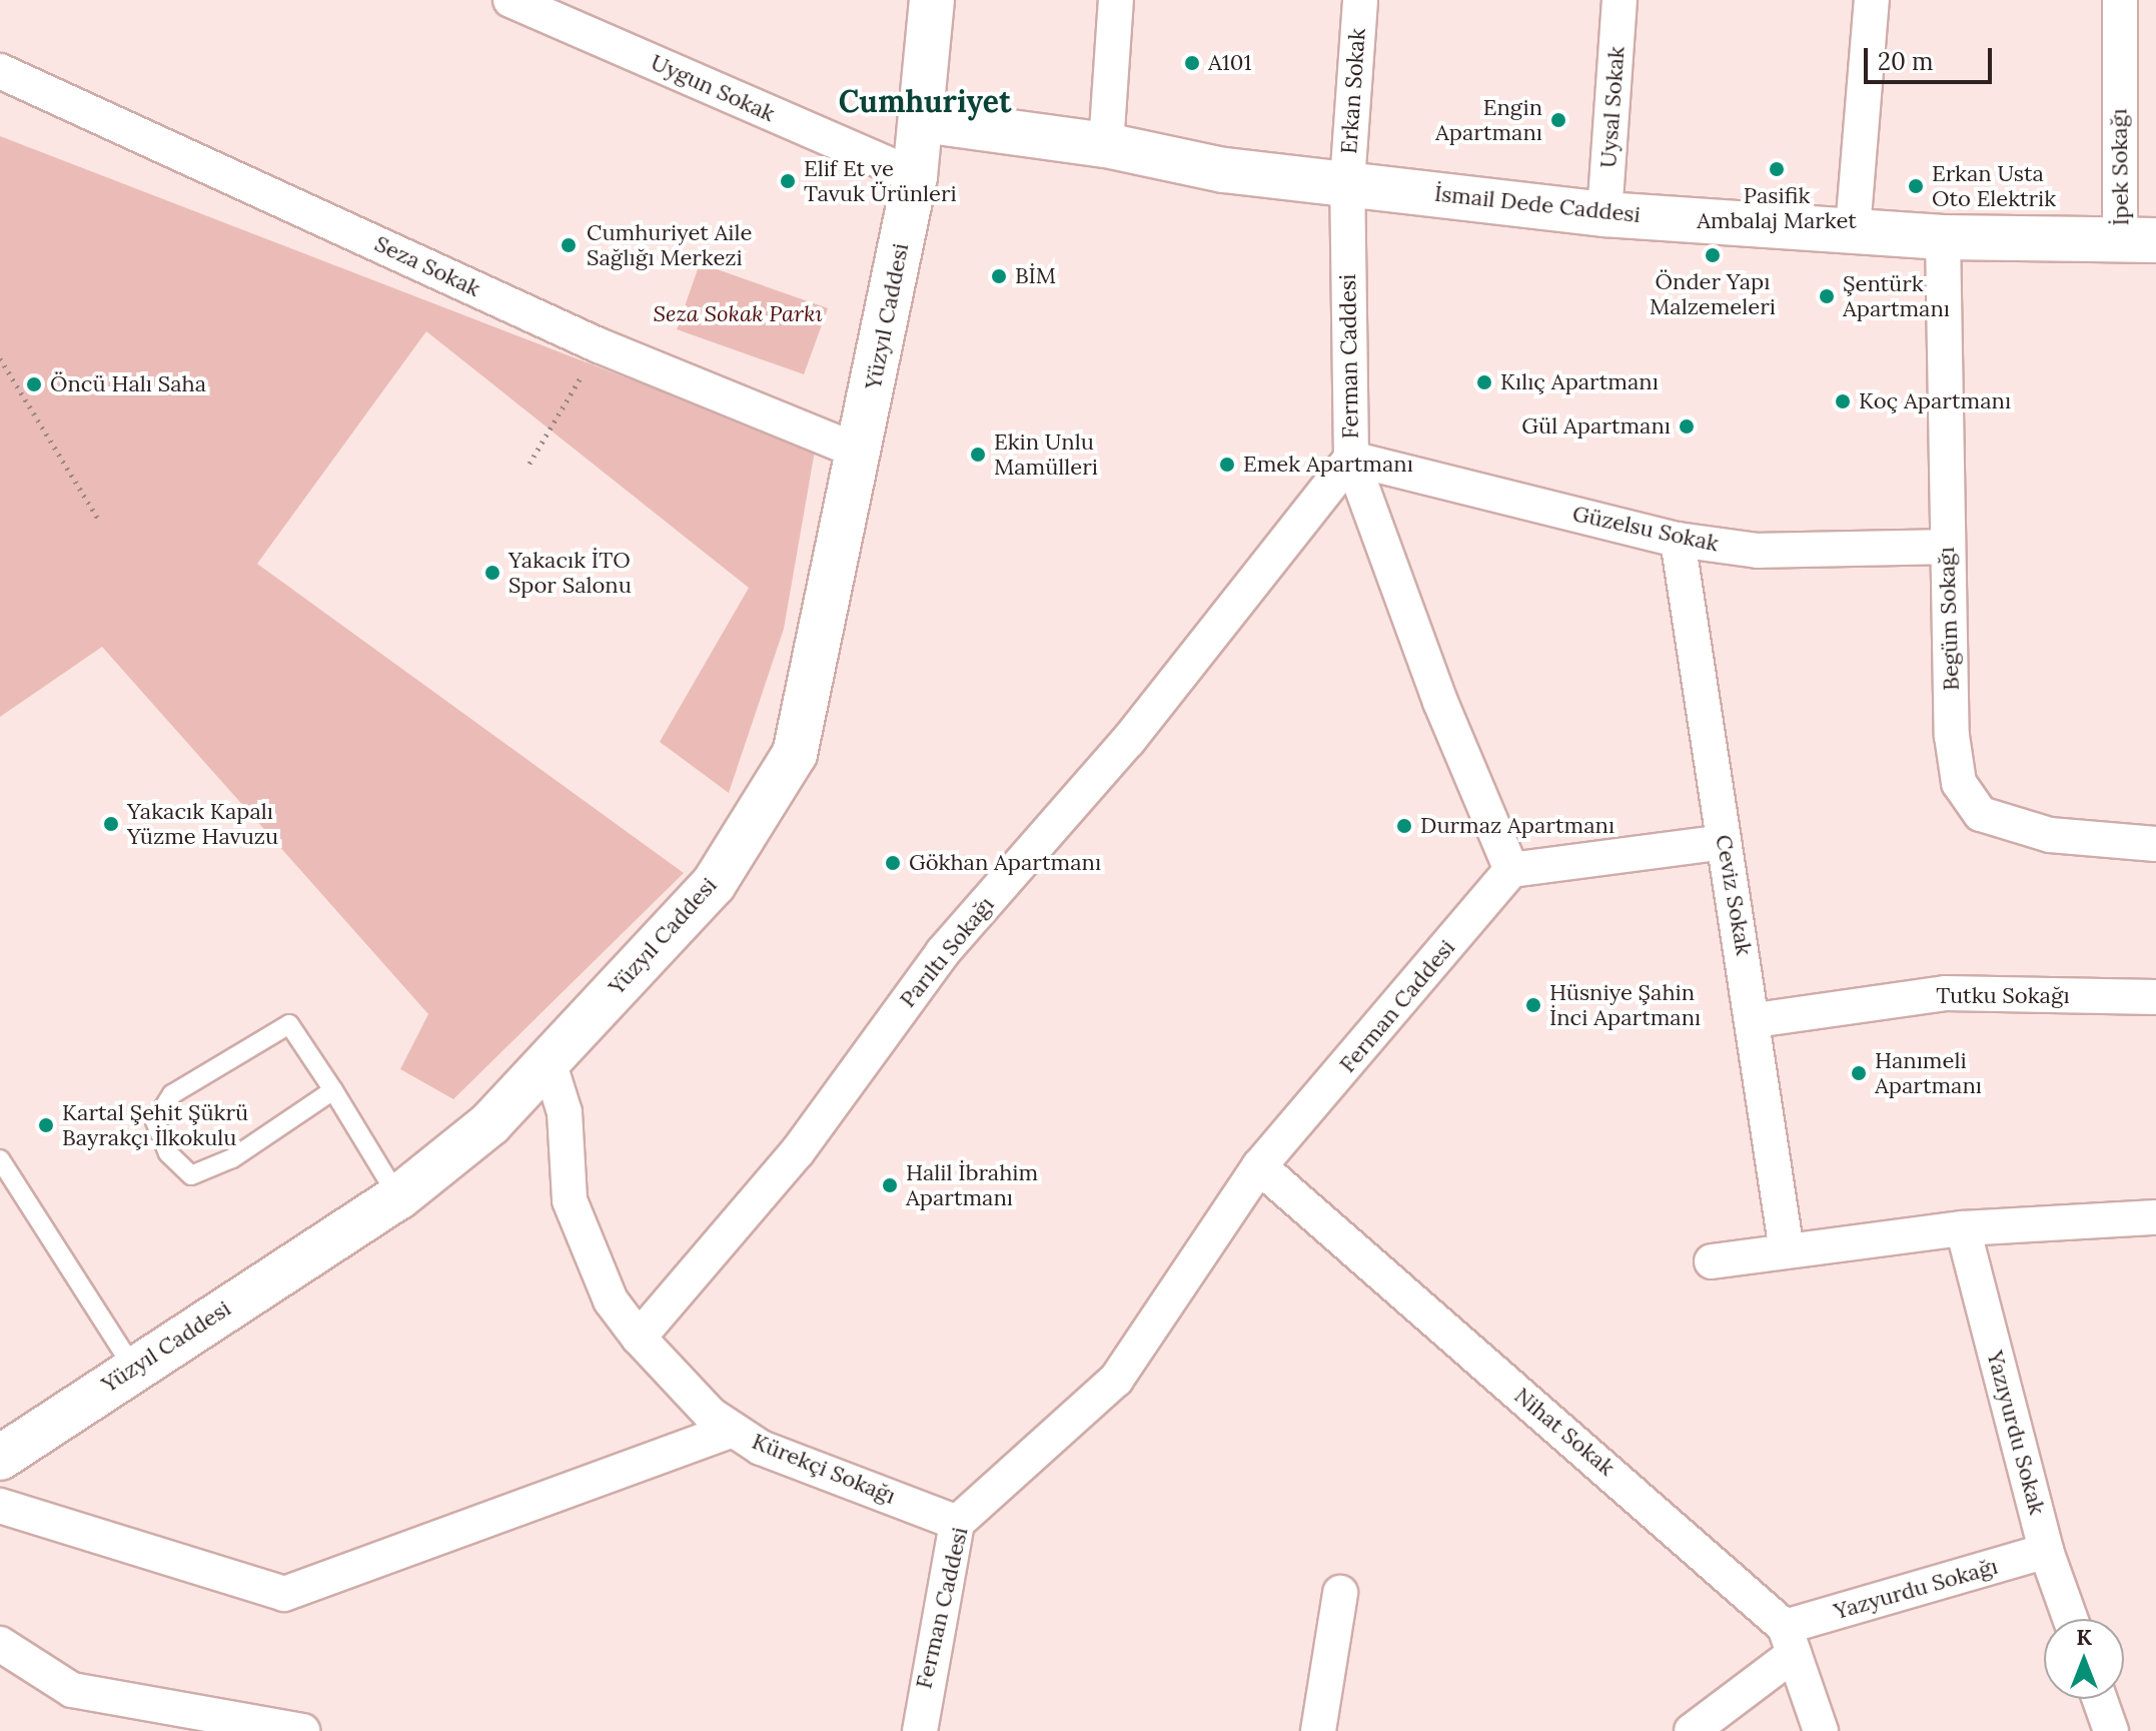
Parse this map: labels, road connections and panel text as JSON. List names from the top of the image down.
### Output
{
  "streets": {
    "street": [
      "Uygun Sokak",
      "Erkan Sokak",
      "Uysal Sokak",
      "İpek Sokağı",
      "İsmail Dede Caddesi",
      "Seza Sokak",
      "Yüzyıl Caddesi",
      "Ferman Caddesi",
      "Güzelsu Sokak",
      "Begüm Sokağı",
      "Ceviz Sokak",
      "Parıltı Sokağı",
      "Tutku Sokağı",
      "Nihat Sokak",
      "Yazıyurdu Sokak",
      "Kürekçi Sokağı",
      "Yazyurdu Sokağı"
    ]
  },
  "crossings": [
    ["Uygun Sokak", "Yüzyıl Caddesi"],
    ["Erkan Sokak", "İsmail Dede Caddesi"],
    ["Erkan Sokak", "Ferman Caddesi"],
    ["Uysal Sokak", "İsmail Dede Caddesi"],
    ["İpek Sokağı", "İsmail Dede Caddesi"],
    ["İsmail Dede Caddesi", "Yüzyıl Caddesi"],
    ["İsmail Dede Caddesi", "Ferman Caddesi"],
    ["İsmail Dede Caddesi", "Begüm Sokağı"],
    ["Seza Sokak", "Yüzyıl Caddesi"],
    ["Yüzyıl Caddesi", "Kürekçi Sokağı"],
    ["Ferman Caddesi", "Güzelsu Sokak"],
    ["Ferman Caddesi", "Parıltı Sokağı"],
    ["Ferman Caddesi", "Nihat Sokak"],
    ["Ferman Caddesi", "Kürekçi Sokağı"],
    ["Güzelsu Sokak", "Begüm Sokağı"],
    ["Güzelsu Sokak", "Ceviz Sokak"],
    ["Güzelsu Sokak", "Parıltı Sokağı"],
    ["Ceviz Sokak", "Tutku Sokağı"],
    ["Parıltı Sokağı", "Kürekçi Sokağı"],
    ["Nihat Sokak", "Yazyurdu Sokağı"],
    ["Yazıyurdu Sokak", "Yazyurdu Sokağı"]
  ],
  "districts": ["Cumhuriyet"],
  "parks": ["Seza Sokak Parkı"],
  "places": [
    "A101",
    "Engin Apartmanı",
    "Pasifik Ambalaj Market",
    "Elif Et ve Tavuk Ürünleri",
    "Erkan Usta Oto Elektrik",
    "Cumhuriyet Aile Sağlığı Merkezi",
    "Önder Yapı Malzemeleri",
    "BİM",
    "Şentürk Apartmanı",
    "Kılıç Apartmanı",
    "Öncü Halı Saha",
    "Koç Apartmanı",
    "Gül Apartmanı",
    "Ekin Unlu Mamülleri",
    "Emek Apartmanı",
    "Yakacık İTO Spor Salonu",
    "Yakacık Kapalı Yüzme Havuzu",
    "Durmaz Apartmanı",
    "Gökhan Apartmanı",
    "Hüsniye Şahin İnci Apartmanı",
    "Hanımeli Apartmanı",
    "Kartal Şehit Şükrü Bayrakçı İlkokulu",
    "Halil İbrahim Apartmanı"
  ],
  "scale_bar": "20 m",
  "north": "top"
}
